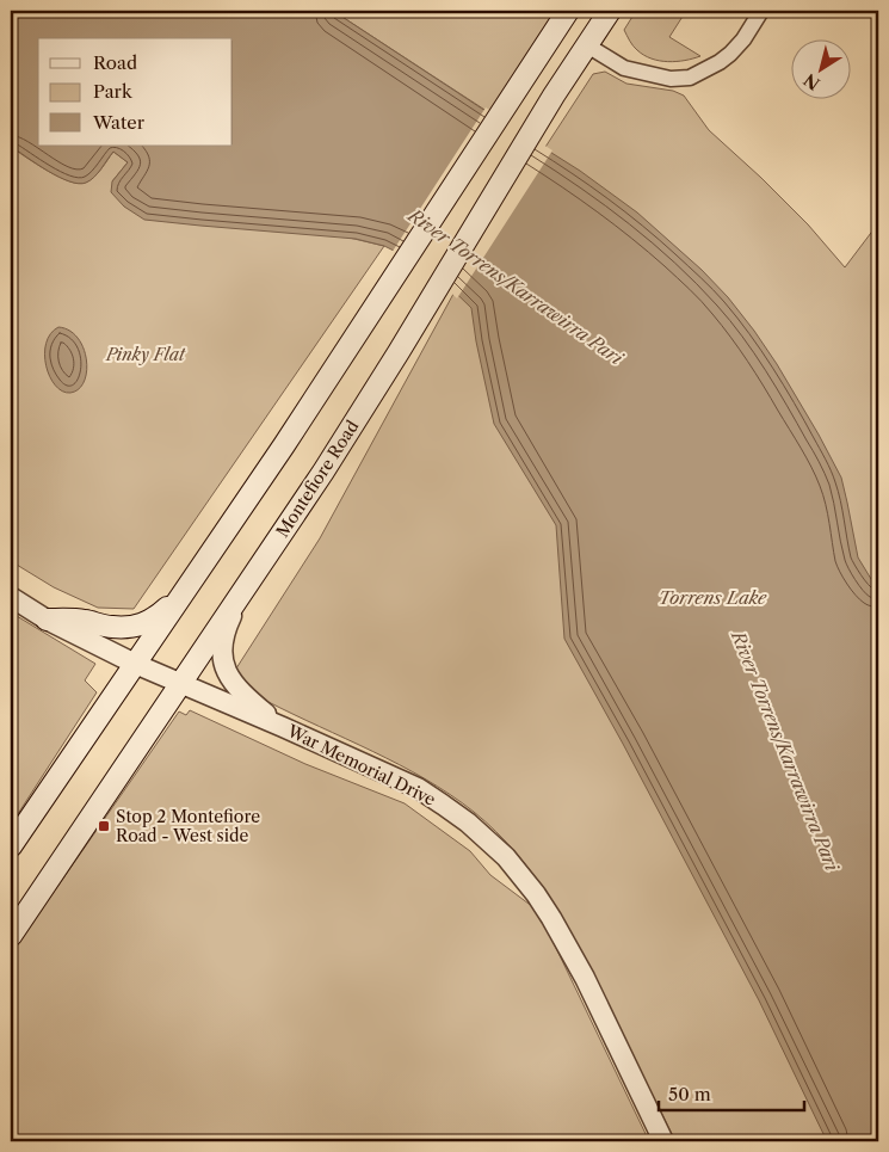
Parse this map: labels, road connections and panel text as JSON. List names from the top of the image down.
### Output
{
  "streets": {
    "main road": ["Montefiore Road"],
    "street": ["War Memorial Drive"]
  },
  "crossings": [
    ["Montefiore Road", "War Memorial Drive"]
  ],
  "water": ["River Torrens/Karrawirra Pari", "Torrens Lake"],
  "parks": ["Pinky Flat"],
  "places": {
    "transit": ["Stop 2 Montefiore Road - West side"]
  },
  "legend": ["Road", "Park", "Water"],
  "scale_bar": "50 m",
  "north": "bottom left"
}
